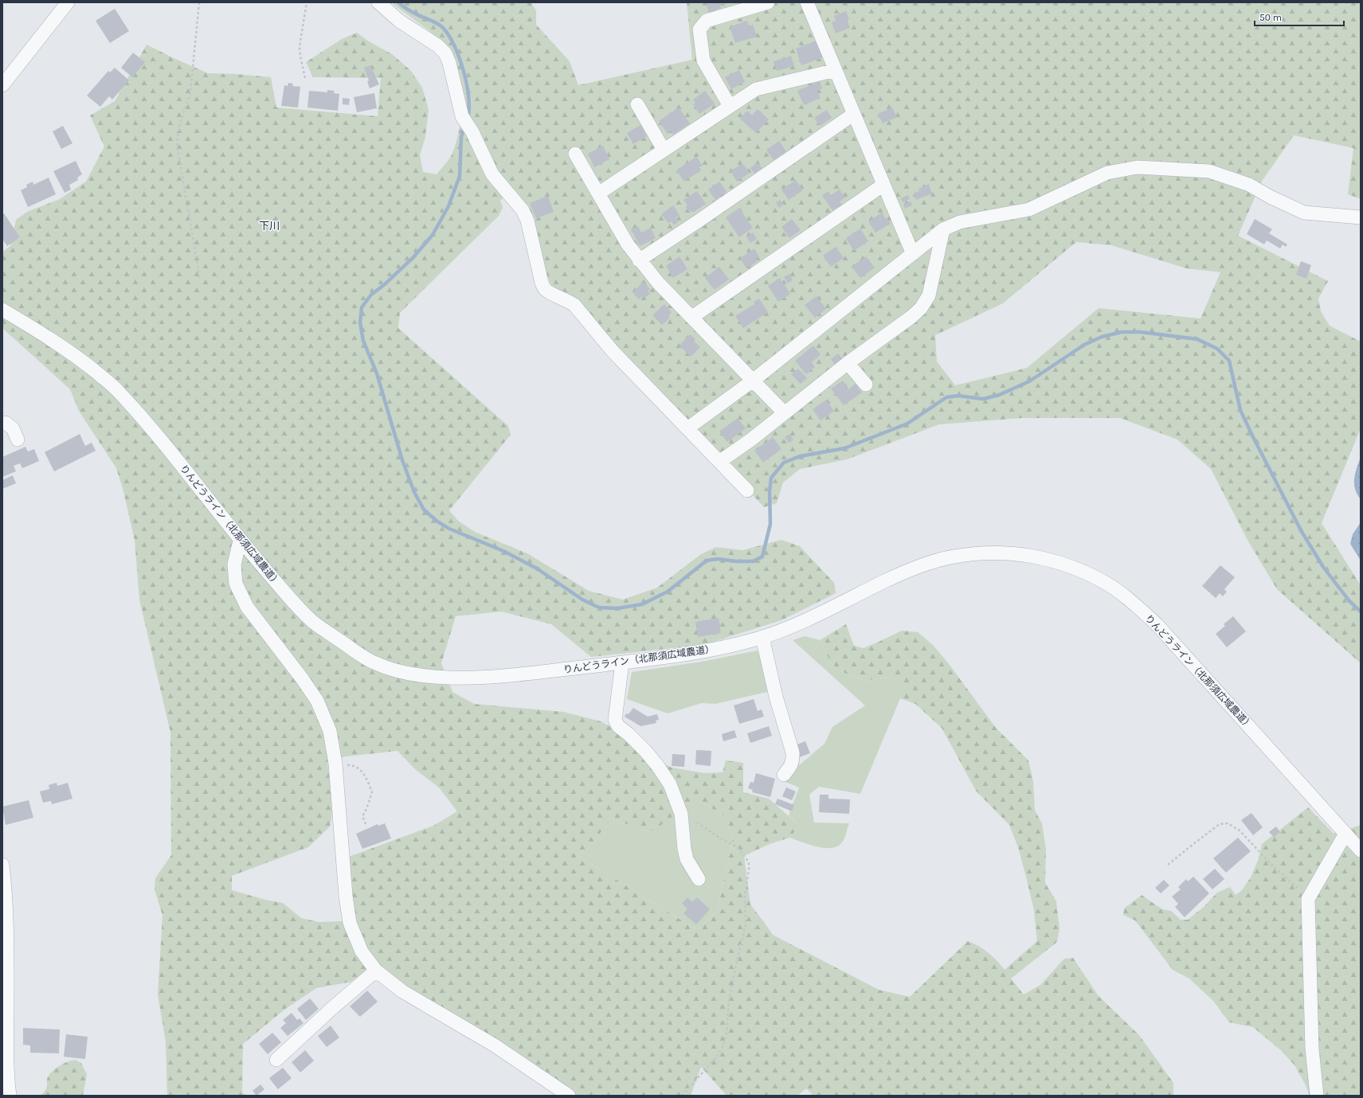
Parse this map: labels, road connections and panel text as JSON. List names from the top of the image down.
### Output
{
  "streets": {
    "street": ["りんどうライン（北那須広域農道）"]
  },
  "districts": ["下川"],
  "scale_bar": "50 m"
}
